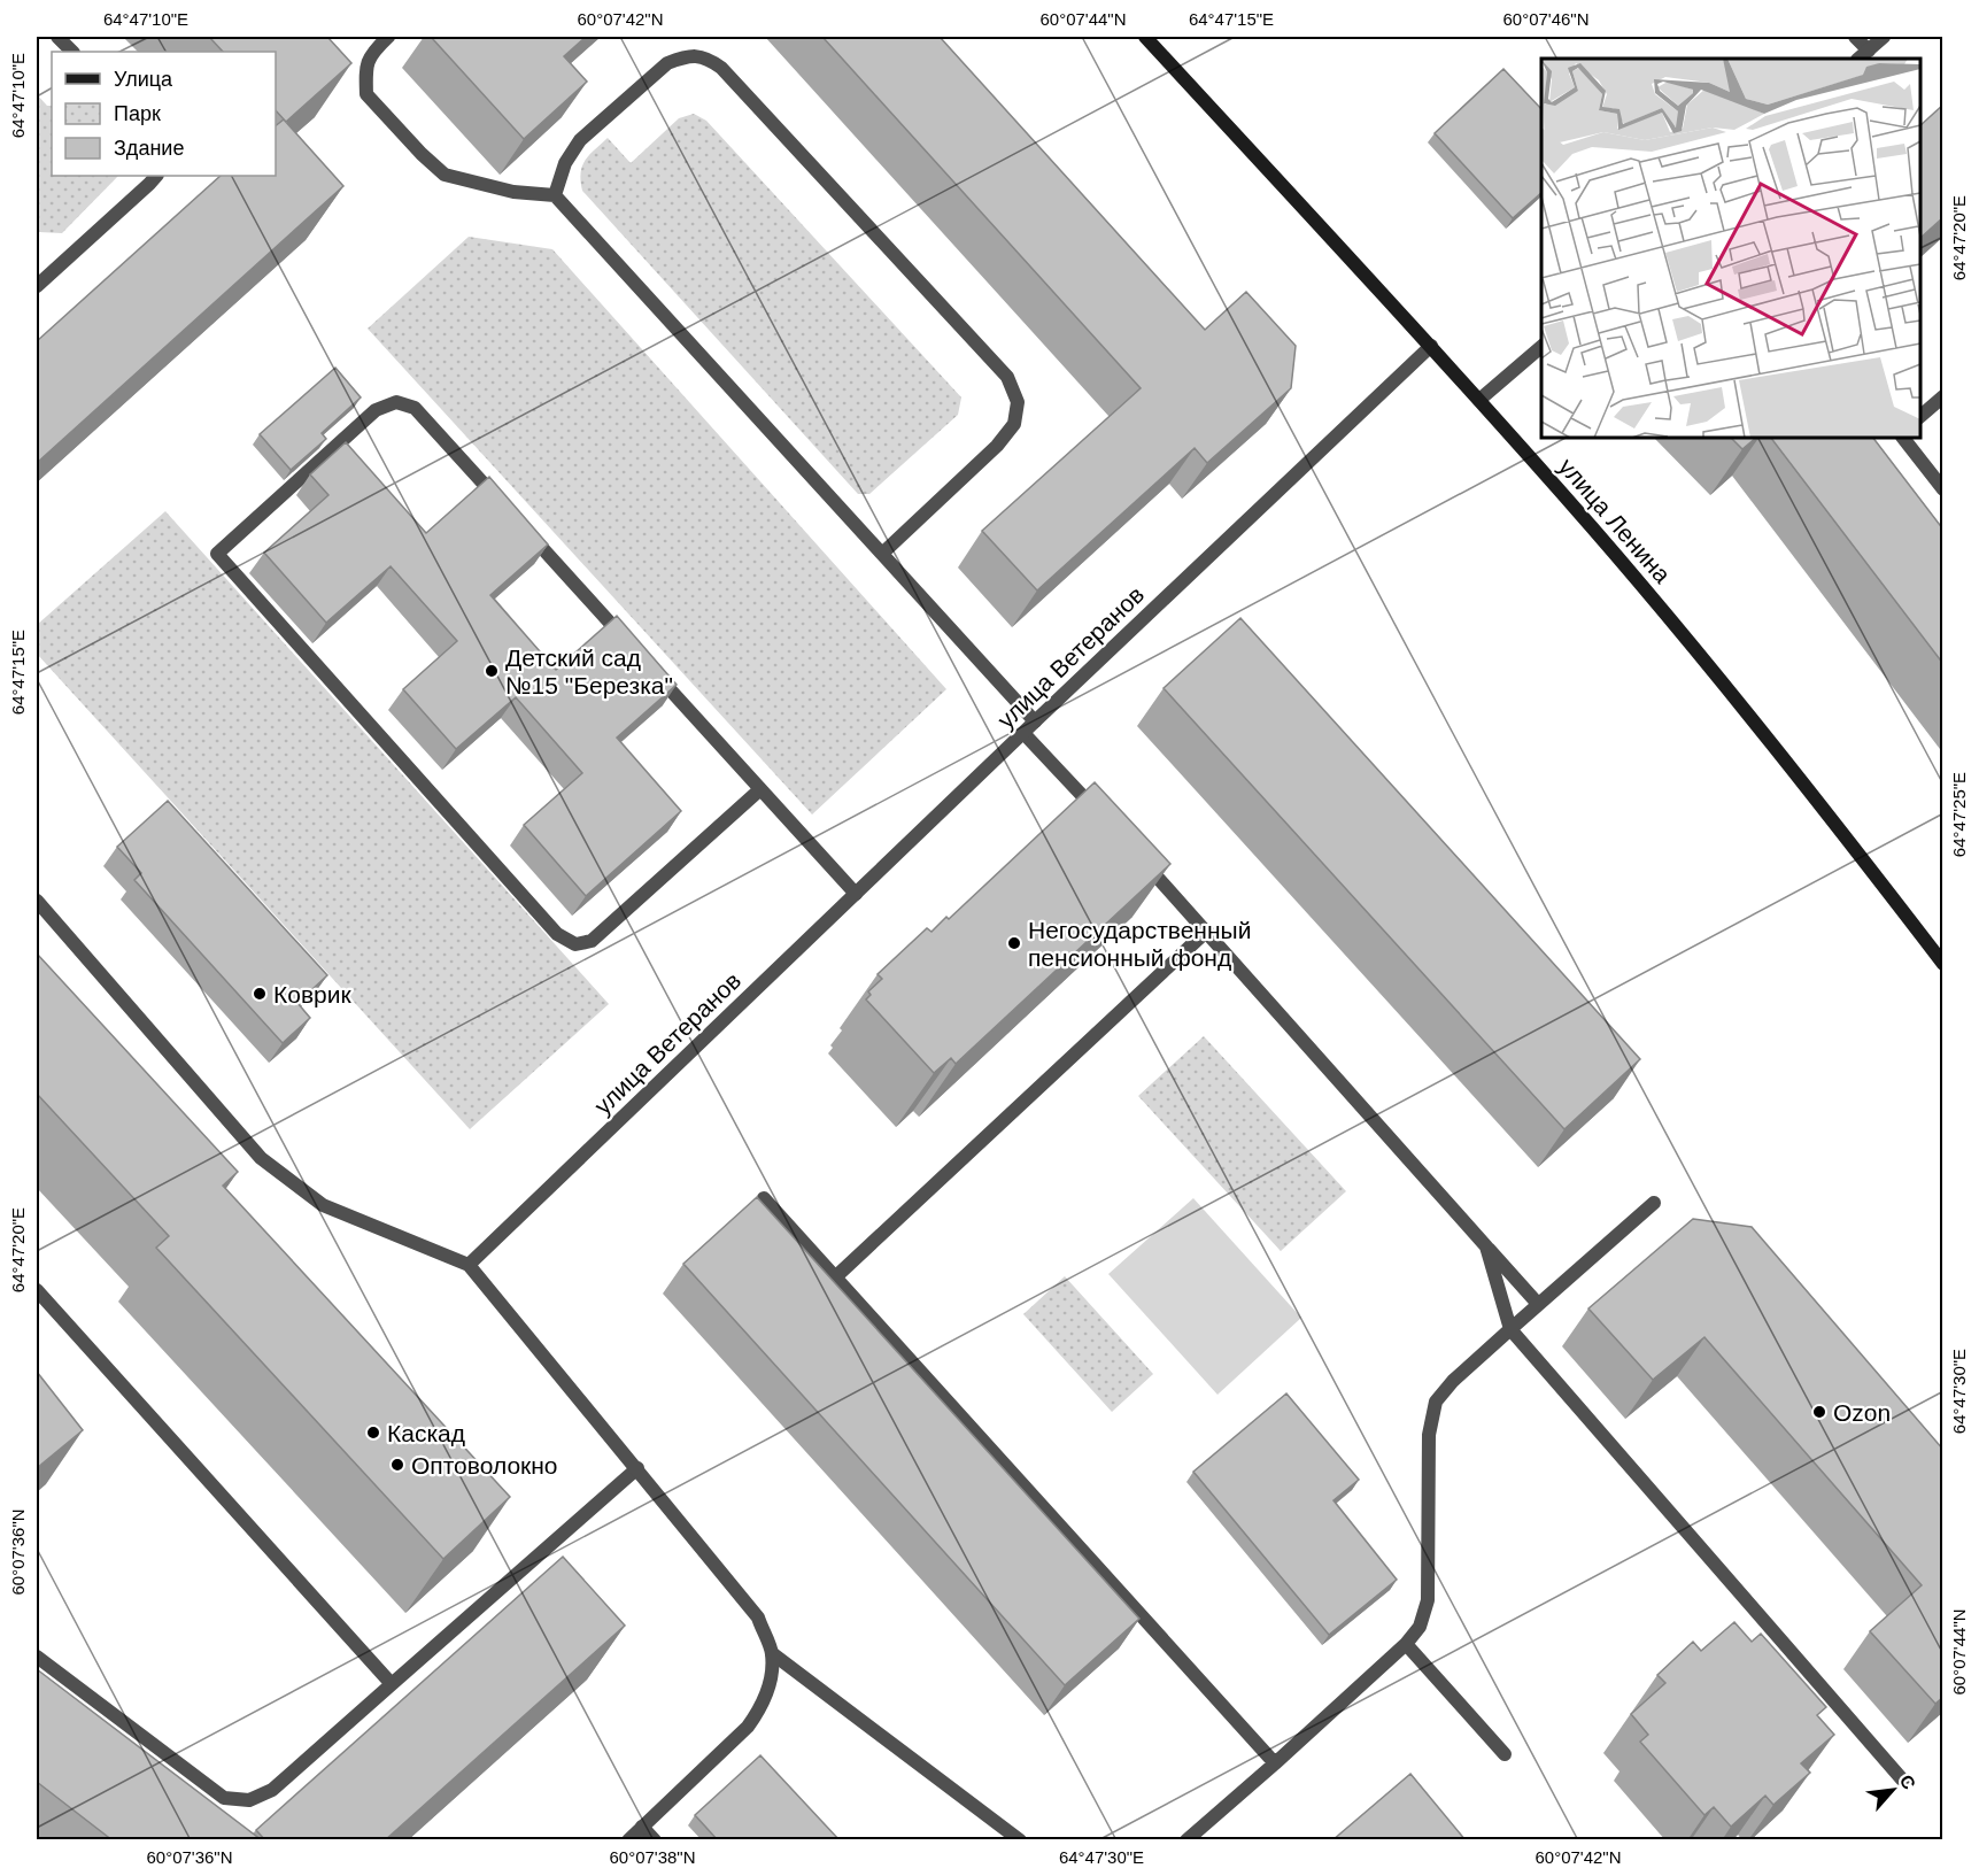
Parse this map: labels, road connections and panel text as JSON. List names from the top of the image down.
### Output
{
  "streets": {
    "main road": ["улица Ленина"],
    "street": ["улица Ветеранов"]
  },
  "crossings": [
    ["улица Ленина", "улица Ветеранов"]
  ],
  "places": [
    "Детский сад №15 \"Березка\"",
    "Негосударственный пенсионный фонд",
    "Коврик",
    "Ozon",
    "Каскад",
    "Оптоволокно"
  ],
  "legend": ["Улица", "Парк", "Здание"],
  "north": "top right",
  "coordinates": [
    "64°47'10\"E",
    "60°07'42\"N",
    "60°07'44\"N",
    "64°47'15\"E",
    "60°07'46\"N",
    "64°47'20\"E",
    "64°47'25\"E",
    "64°47'30\"E",
    "60°07'36\"N",
    "60°07'38\"N"
  ]
}
